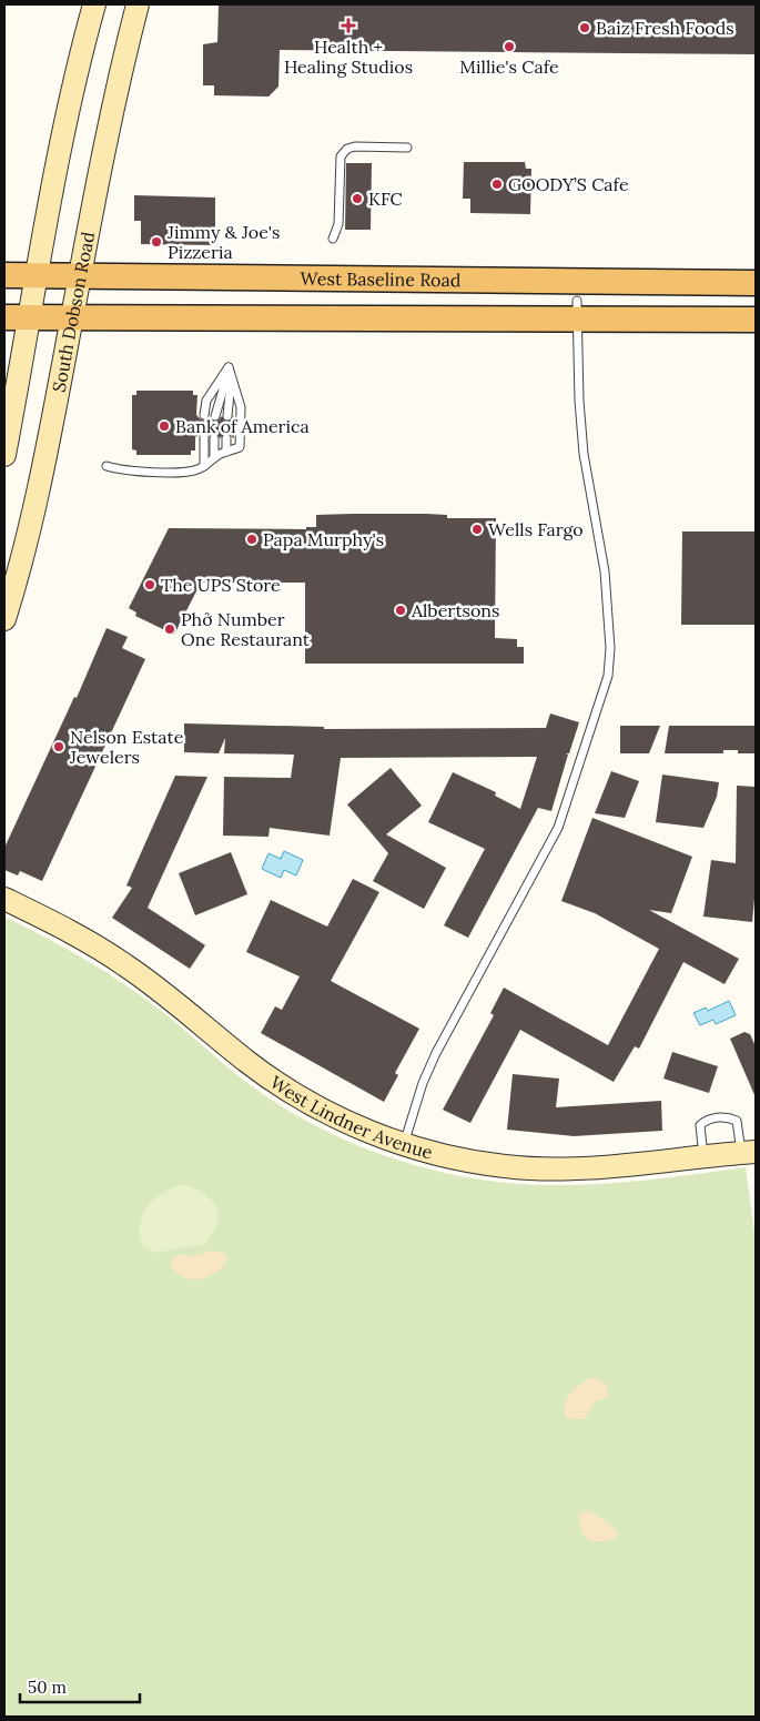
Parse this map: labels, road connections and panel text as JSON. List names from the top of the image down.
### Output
{
  "streets": {
    "main road": ["West Baseline Road", "South Dobson Road", "West Lindner Avenue"]
  },
  "crossings": [
    ["West Baseline Road", "South Dobson Road"]
  ],
  "places": {
    "health": ["Health + Healing Studios"],
    "other": [
      "Baiz Fresh Foods",
      "Millie's Cafe",
      "GOODY’S Cafe",
      "KFC",
      "Jimmy & Joe's Pizzeria",
      "Bank of America",
      "Wells Fargo",
      "Papa Murphy's",
      "The UPS Store",
      "Albertsons",
      "Phở Number One Restaurant",
      "Nelson Estate Jewelers"
    ]
  },
  "scale_bar": "50 m"
}
